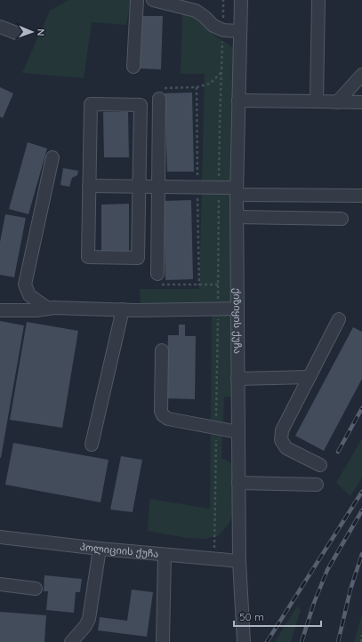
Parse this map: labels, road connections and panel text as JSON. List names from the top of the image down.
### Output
{
  "streets": {
    "street": ["ქიზიყის ქუჩა", "პოლიციის ქუჩა"]
  },
  "crossings": [
    ["ქიზიყის ქუჩა", "პოლიციის ქუჩა"]
  ],
  "scale_bar": "50 m",
  "north": "right"
}
